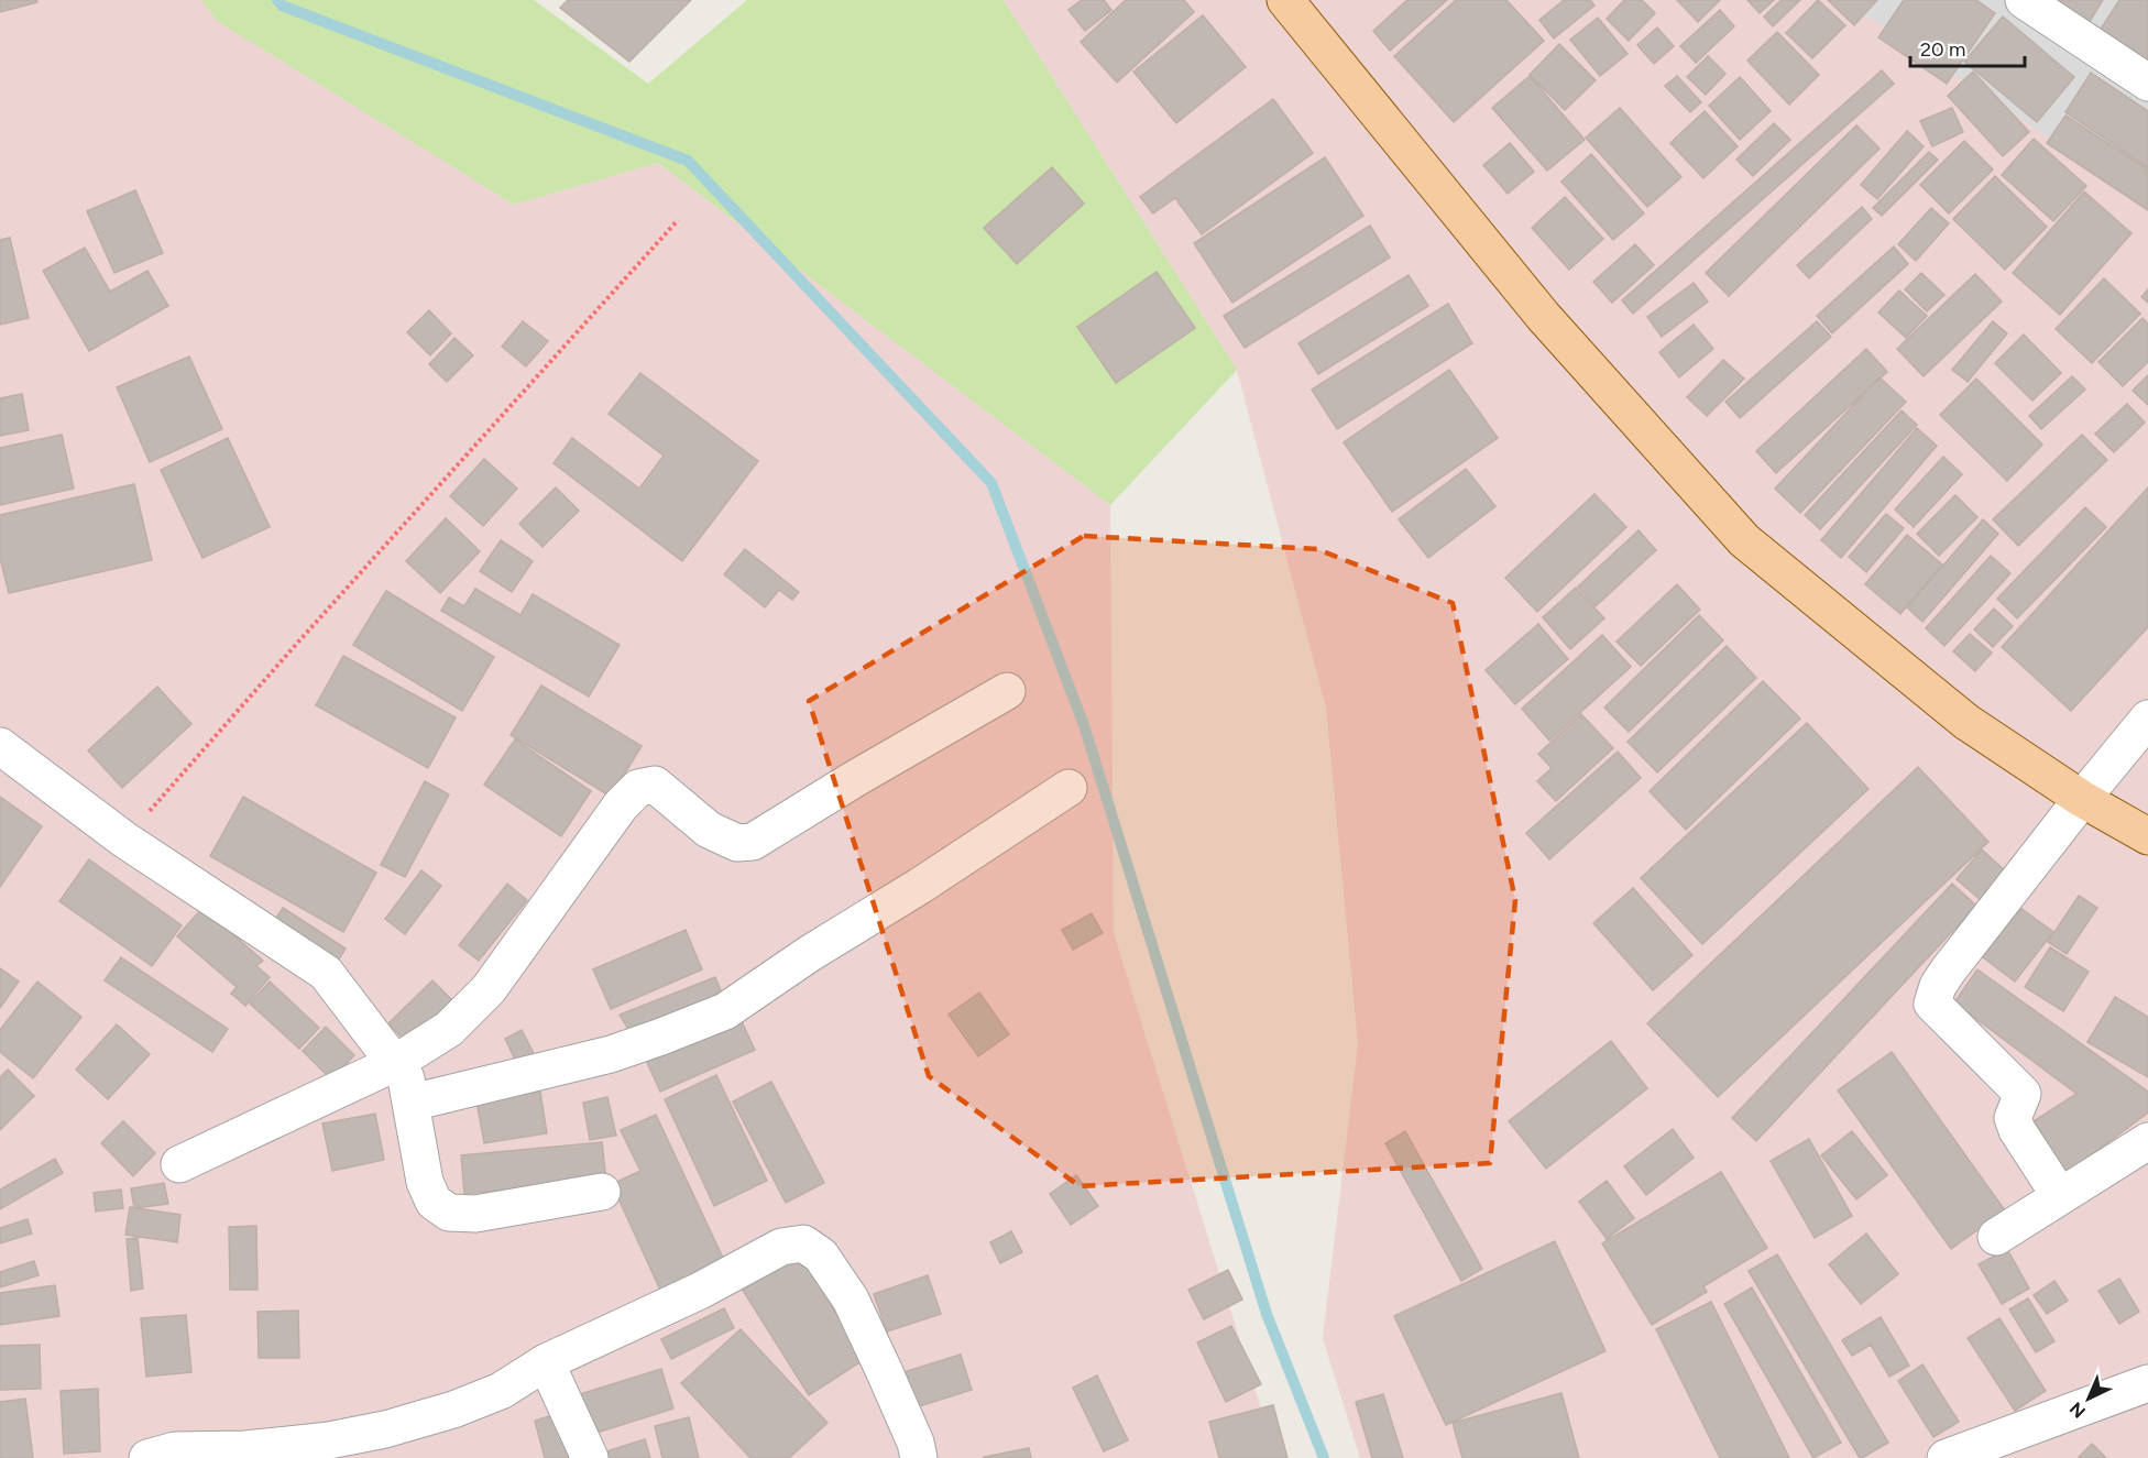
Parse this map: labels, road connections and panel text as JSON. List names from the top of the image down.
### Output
{
  "scale_bar": "20 m",
  "north": "bottom left"
}
